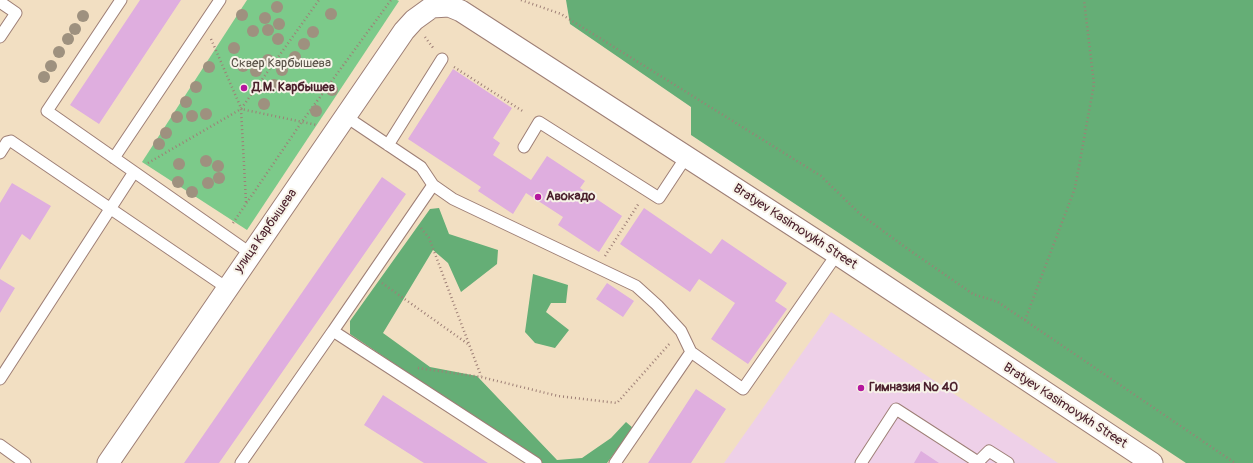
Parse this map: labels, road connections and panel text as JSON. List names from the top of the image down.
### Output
{
  "streets": {
    "street": ["Bratyev Kasimovykh Street", "улица Карбышева"]
  },
  "crossings": [
    ["Bratyev Kasimovykh Street", "улица Карбышева"]
  ],
  "parks": ["Сквер Карбышева"],
  "places": ["Д.М. Карбышев", "Авокадо", "Гимназия № 40"]
}
